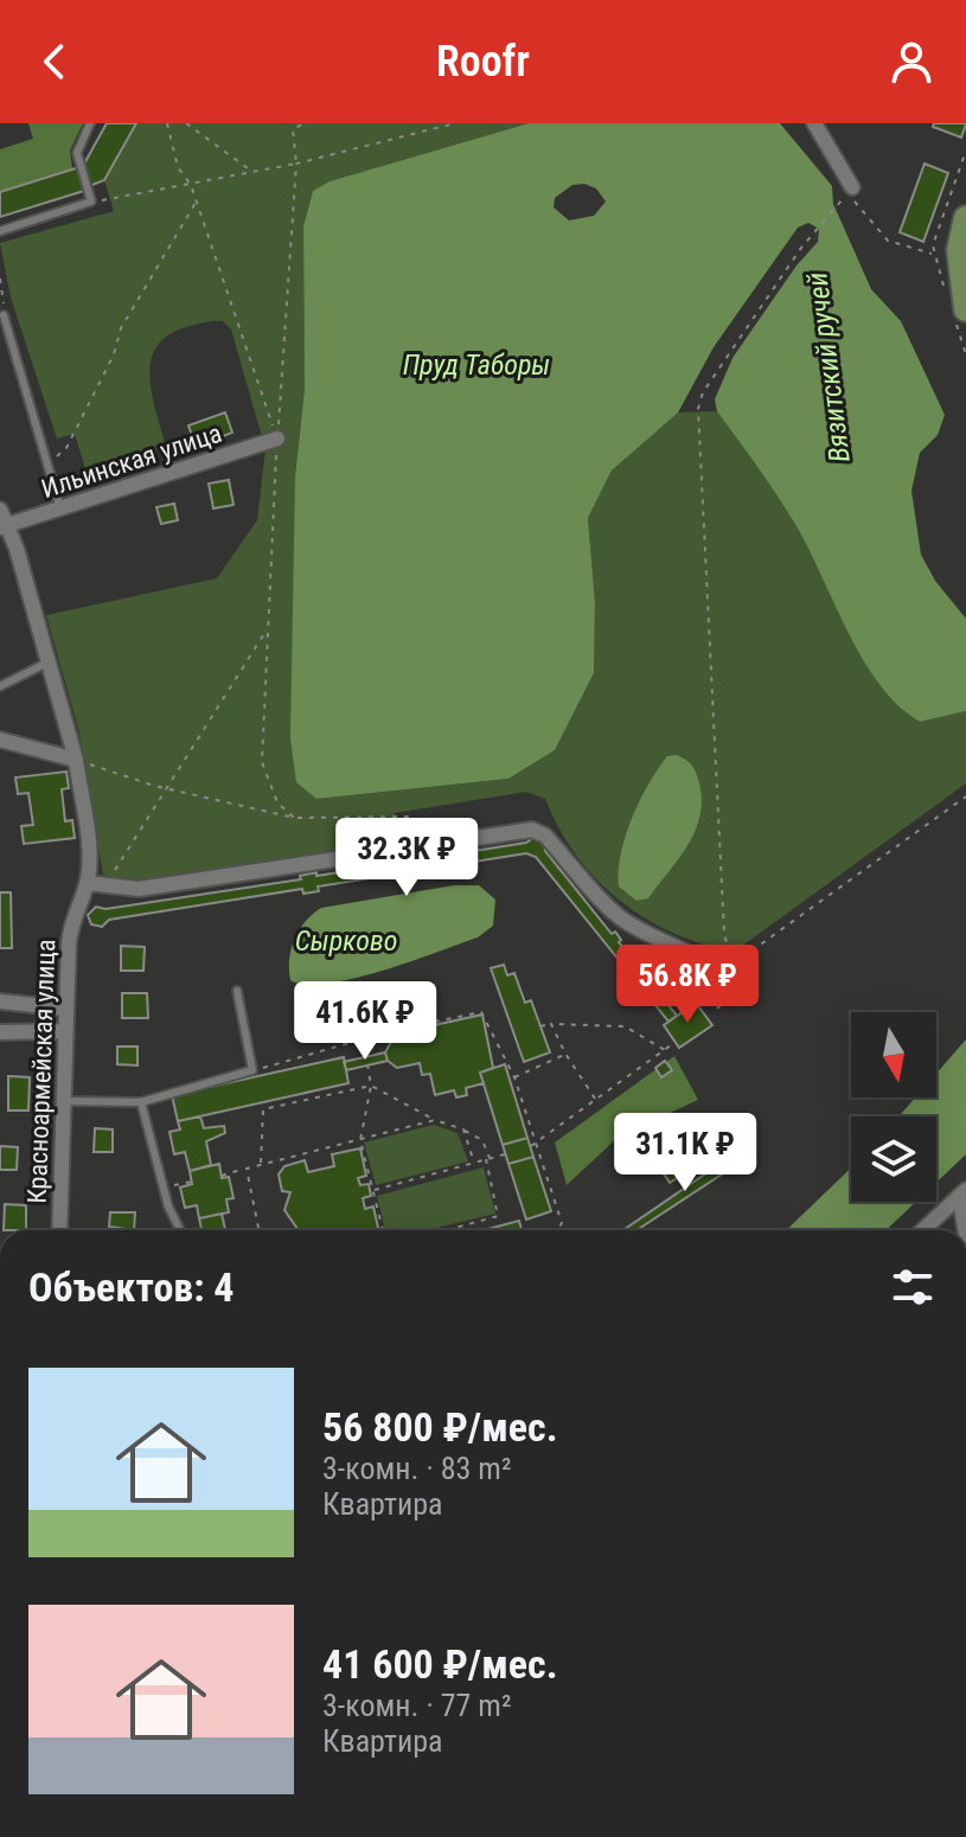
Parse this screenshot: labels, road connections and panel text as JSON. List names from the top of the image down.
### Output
{
  "streets": {
    "street": ["Ильинская улица", "Красноармейская улица"]
  },
  "crossings": [
    ["Ильинская улица", "Красноармейская улица"]
  ],
  "water": ["Пруд Таборы", "Вязитский ручей", "Сырково"],
  "north": "bottom",
  "page": {
    "header": "Roofr",
    "price": [
      "32.3K ₽",
      "56.8K ₽",
      "41.6K ₽",
      "31.1K ₽"
    ],
    "heading": "Объектов: 4",
    "list": [
      {
        "name": "56 800 ₽/мес.",
        "note": "3-комн. · 83 m² · Квартира"
      },
      {
        "name": "41 600 ₽/мес.",
        "note": "3-комн. · 77 m² · Квартира"
      }
    ]
  }
}
